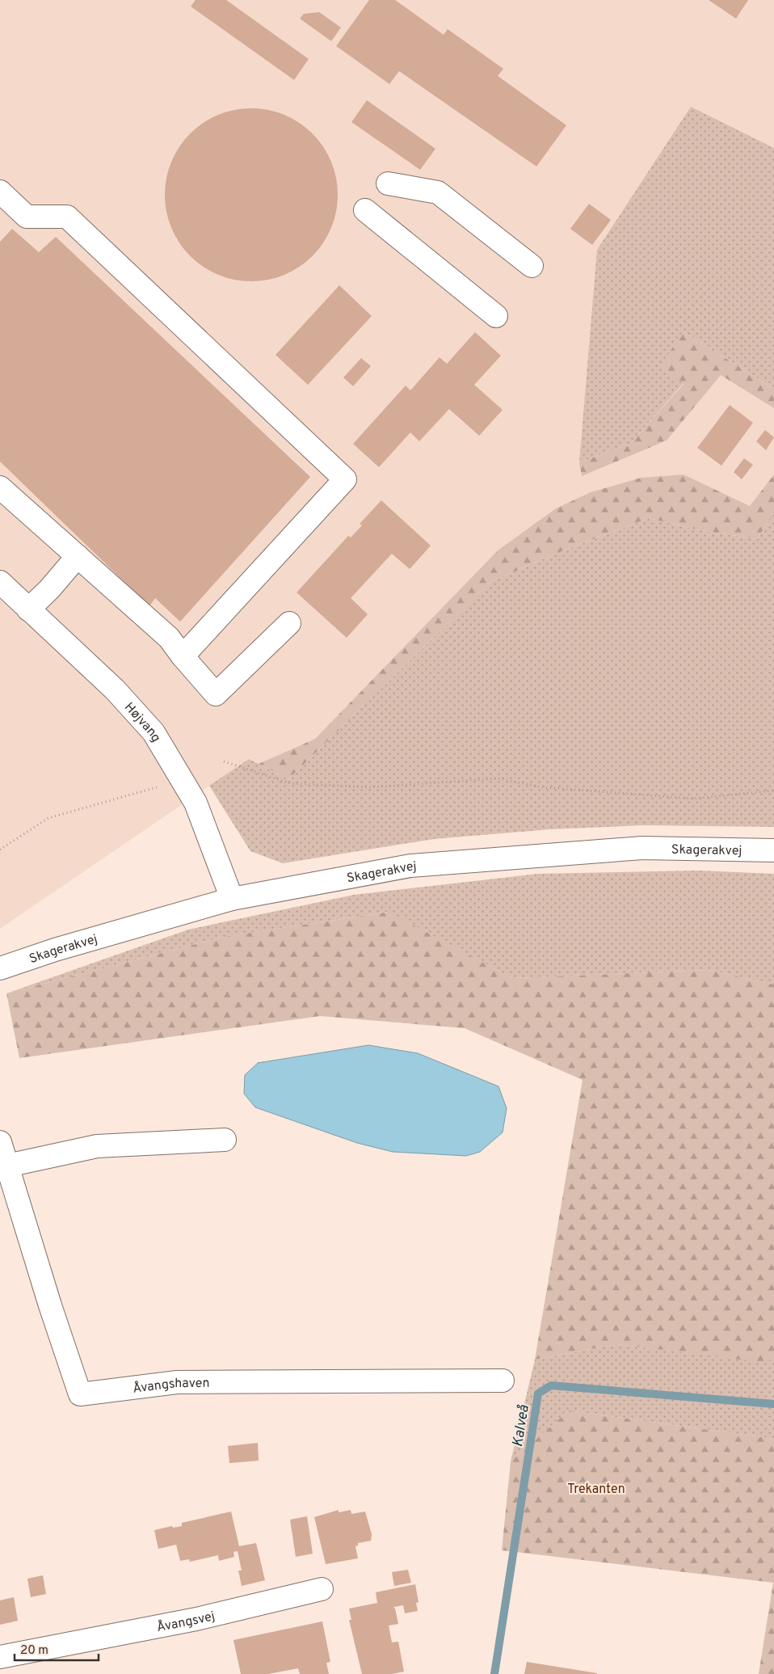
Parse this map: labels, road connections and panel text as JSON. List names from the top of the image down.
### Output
{
  "streets": {
    "street": [
      "Højvang",
      "Skagerakvej",
      "Åvangshaven",
      "Åvangsvej"
    ]
  },
  "crossings": [
    ["Højvang", "Skagerakvej"]
  ],
  "water": ["Kalveå"],
  "parks": ["Trekanten"],
  "scale_bar": "20 m"
}
